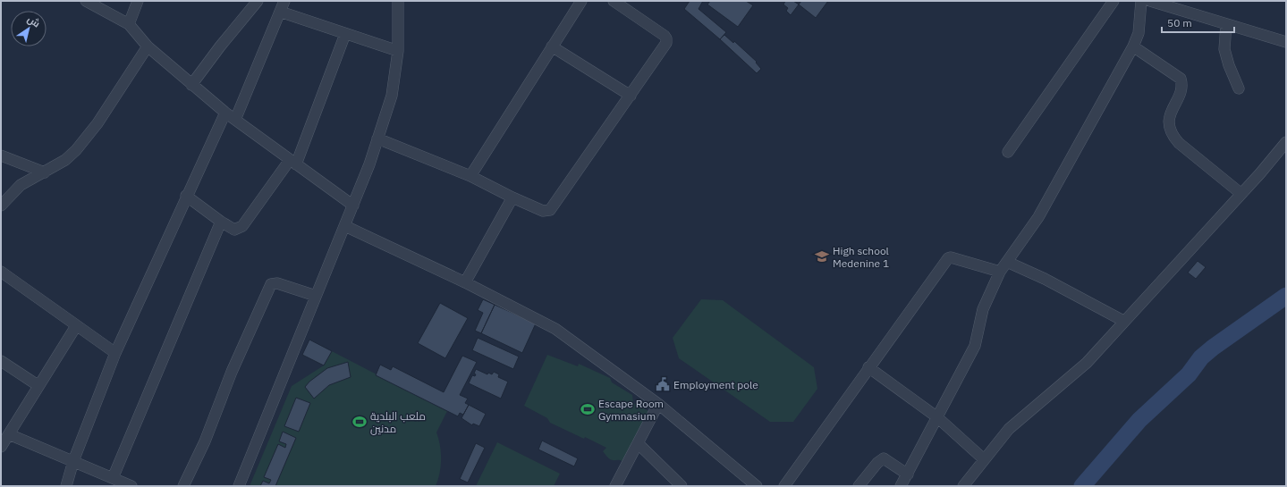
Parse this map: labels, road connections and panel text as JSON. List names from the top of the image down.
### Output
{
  "places": {
    "school or university": ["High school Medenine 1"],
    "public building": ["Employment pole"],
    "sports": ["Escape Room Gymnasium", "ملعب البلدية مدنين"]
  },
  "scale_bar": "50 m",
  "north": "top right"
}
